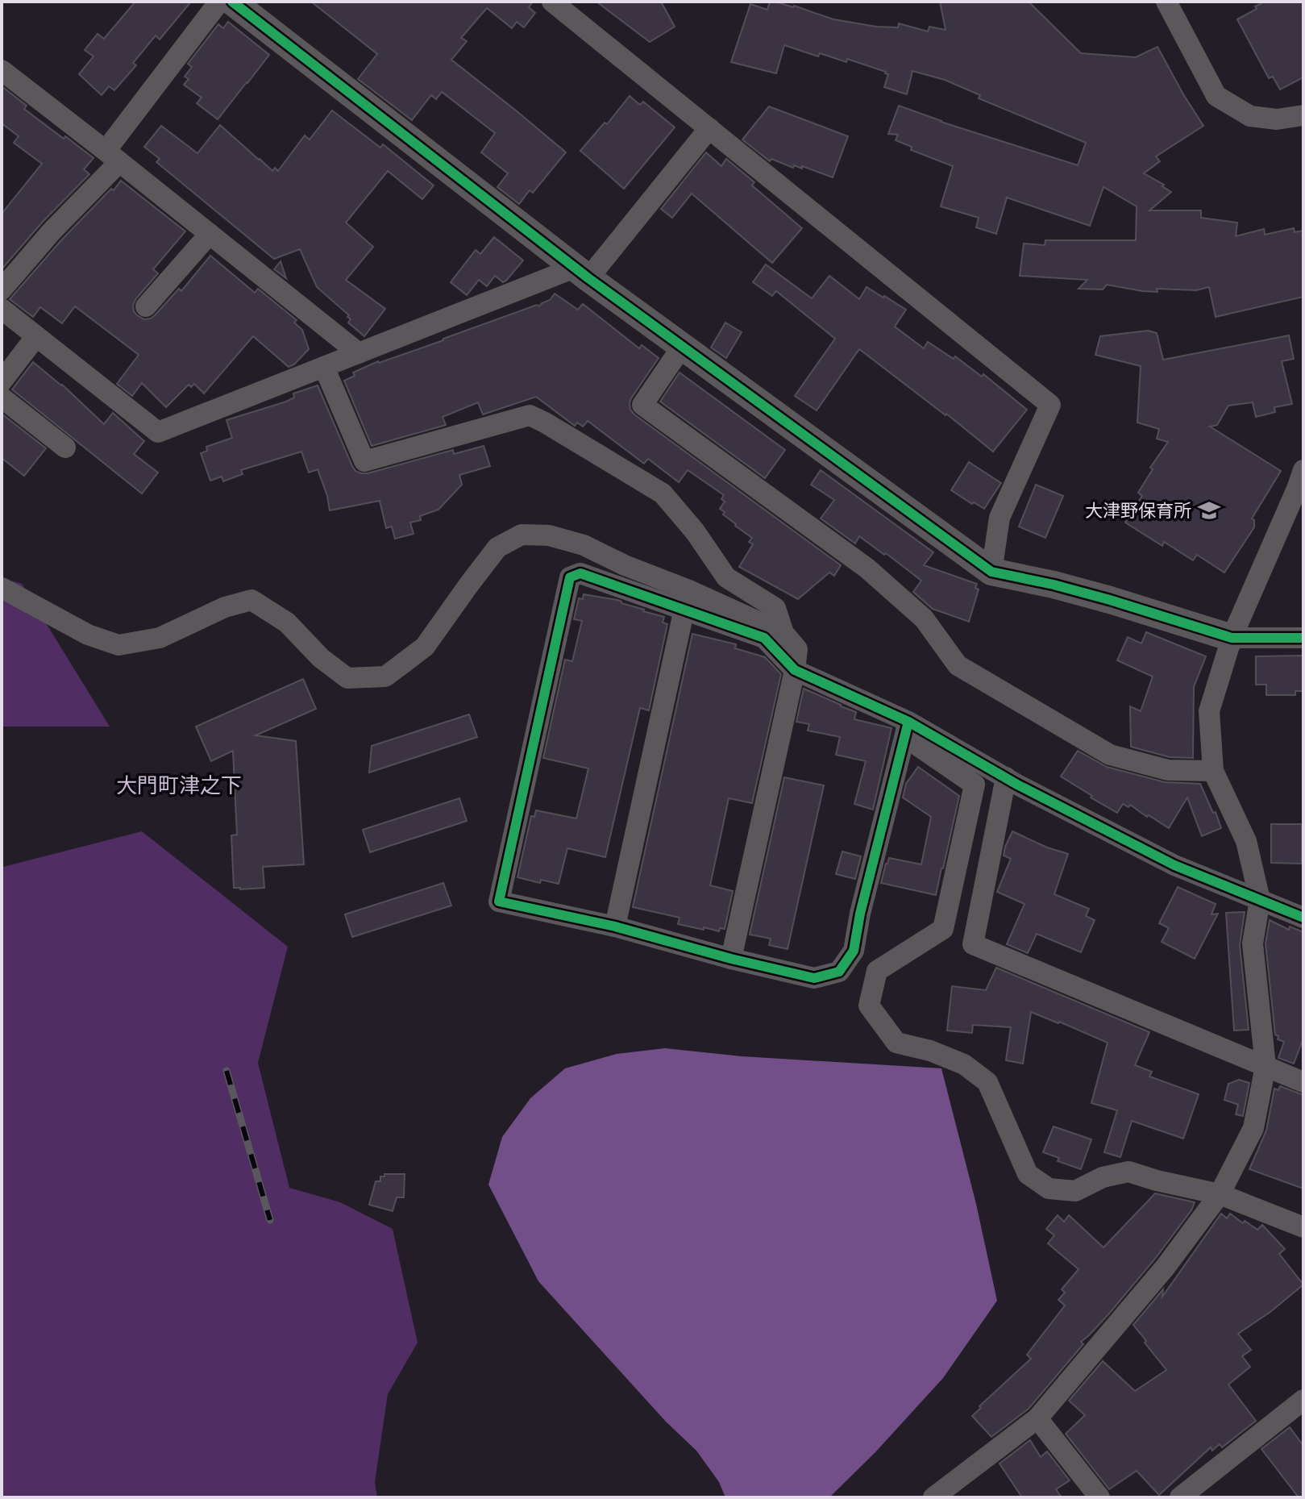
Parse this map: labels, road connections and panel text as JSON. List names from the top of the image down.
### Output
{
  "districts": ["大門町津之下"],
  "places": {
    "school or university": ["大津野保育所"]
  }
}
